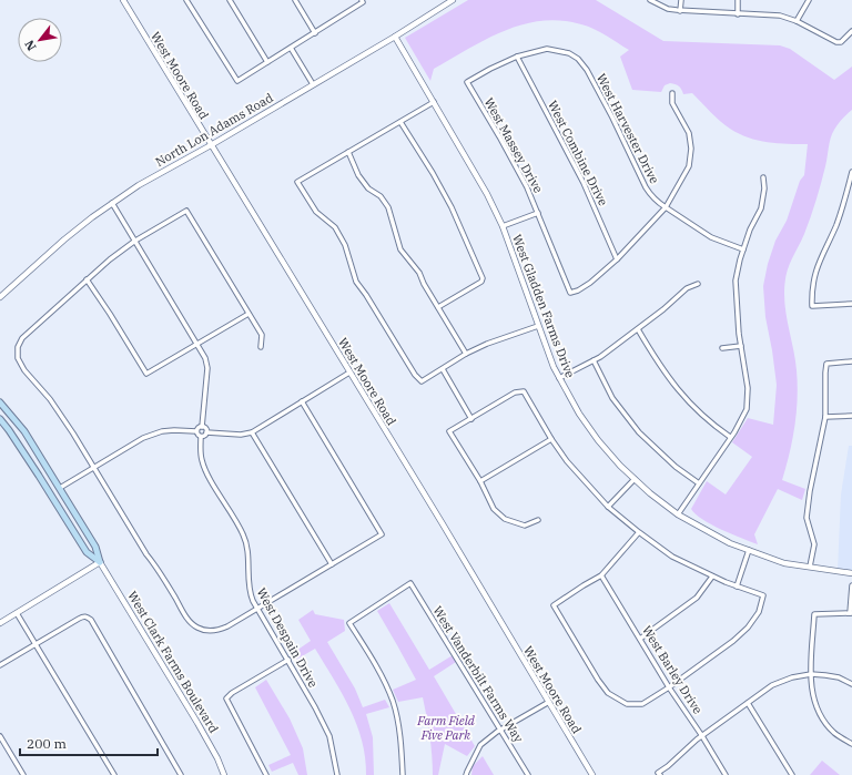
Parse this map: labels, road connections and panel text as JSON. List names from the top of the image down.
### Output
{
  "streets": {
    "main road": ["West Clark Farms Boulevard"],
    "street": [
      "West Moore Road",
      "West Harvester Drive",
      "North Lon Adams Road",
      "West Massey Drive",
      "West Combine Drive",
      "West Gladden Farms Drive",
      "West Despain Drive",
      "West Barley Drive",
      "West Vanderbilt Farms Way"
    ]
  },
  "crossings": [
    ["West Moore Road", "North Lon Adams Road"],
    ["West Harvester Drive", "West Massey Drive"],
    ["West Harvester Drive", "West Combine Drive"],
    ["North Lon Adams Road", "West Gladden Farms Drive"],
    ["West Massey Drive", "West Combine Drive"]
  ],
  "parks": ["Farm Field Five Park"],
  "scale_bar": "200 m",
  "north": "bottom left"
}
